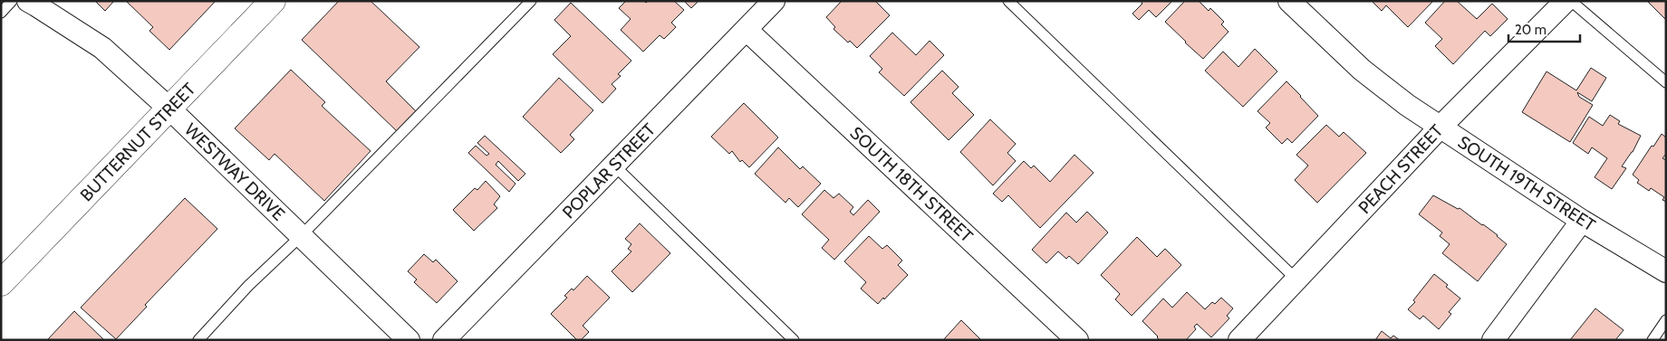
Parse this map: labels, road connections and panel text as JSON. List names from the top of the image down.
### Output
{
  "streets": {
    "street": [
      "BUTTERNUT STREET",
      "PEACH STREET",
      "POPLAR STREET",
      "WESTWAY DRIVE",
      "SOUTH 19TH STREET",
      "SOUTH 18TH STREET"
    ]
  },
  "crossings": [
    ["BUTTERNUT STREET", "WESTWAY DRIVE"],
    ["PEACH STREET", "SOUTH 19TH STREET"],
    ["POPLAR STREET", "SOUTH 18TH STREET"]
  ],
  "scale_bar": "20 m"
}
